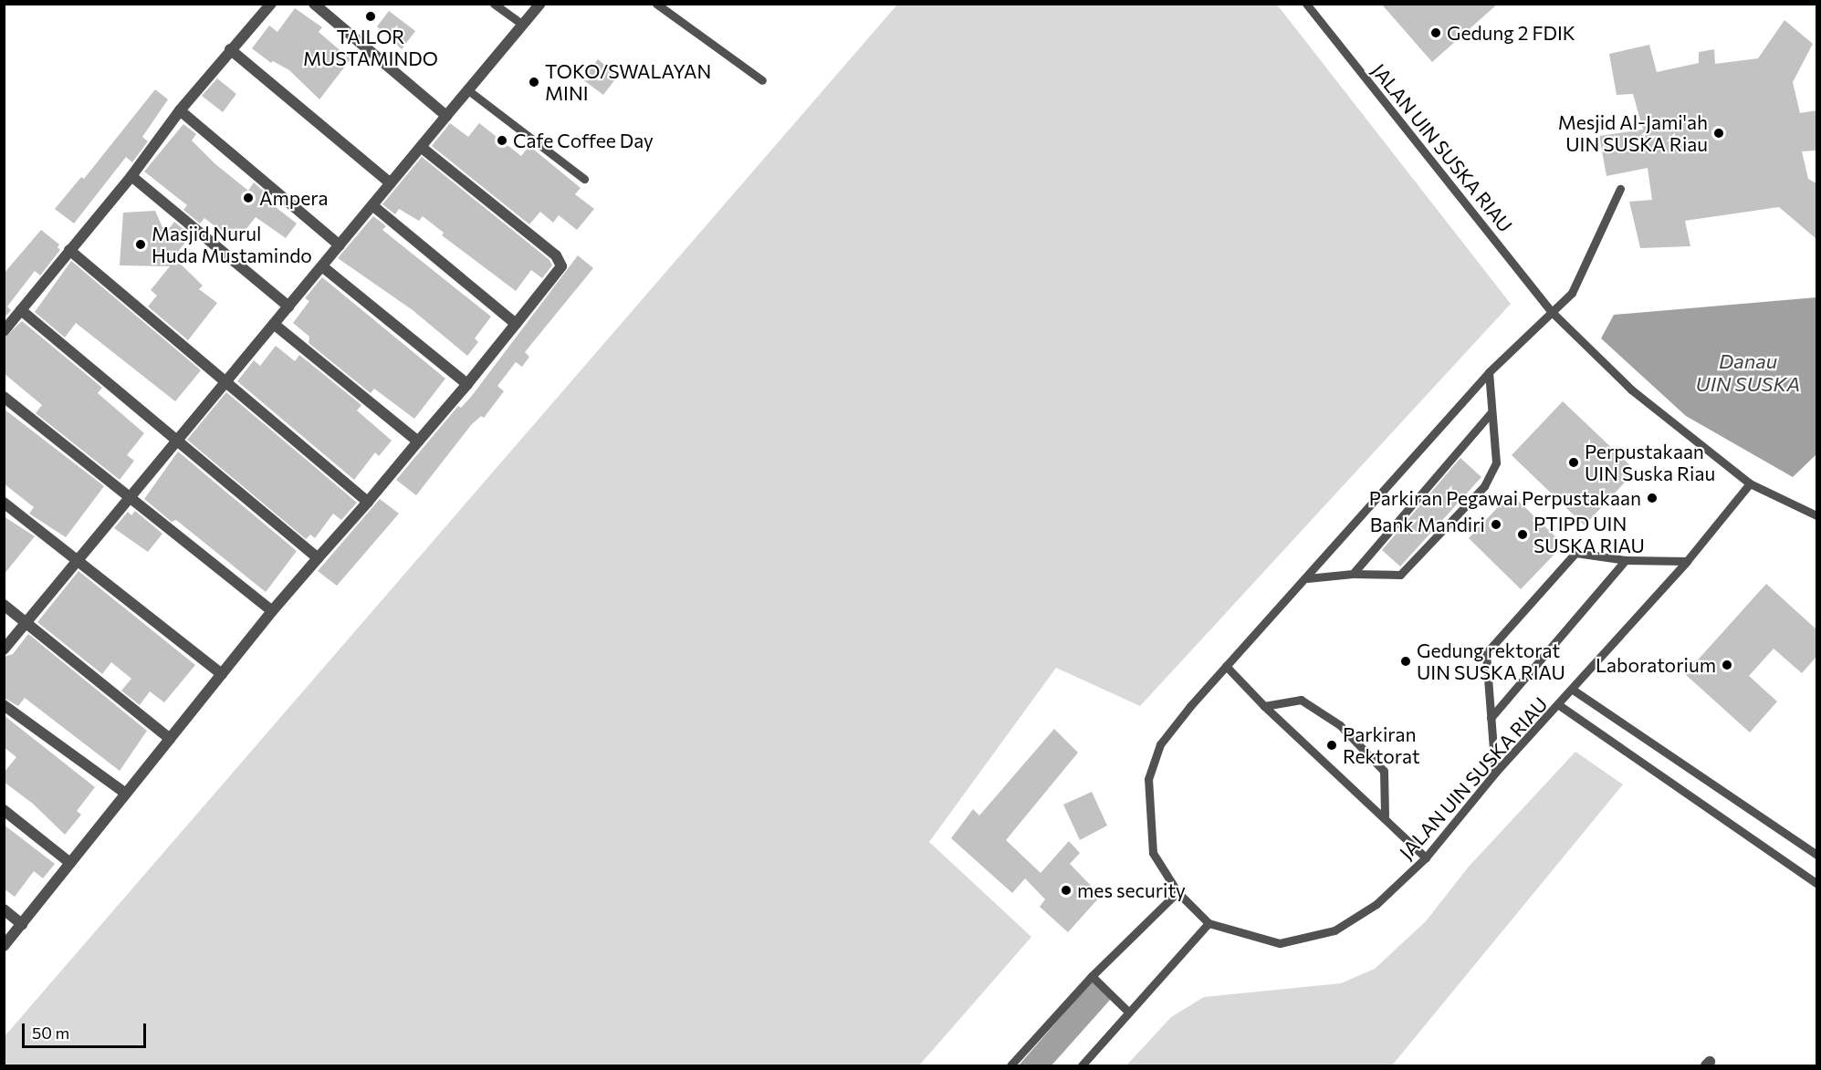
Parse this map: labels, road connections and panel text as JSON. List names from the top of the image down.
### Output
{
  "streets": {
    "lane": ["JALAN UIN SUSKA RIAU"]
  },
  "water": ["Danau UIN SUSKA"],
  "places": [
    "TAILOR MUSTAMINDO",
    "Gedung 2 FDIK",
    "TOKO/SWALAYAN MINI",
    "Mesjid Al-Jami'ah UIN SUSKA Riau",
    "Cafe Coffee Day",
    "Ampera",
    "Masjid Nurul Huda Mustamindo",
    "Perpustakaan UIN Suska Riau",
    "Parkiran Pegawai Perpustakaan",
    "Bank Mandiri",
    "PTIPD UIN SUSKA RIAU",
    "Gedung rektorat UIN SUSKA RIAU",
    "Laboratorium",
    "Parkiran Rektorat",
    "mes security"
  ],
  "scale_bar": "50 m"
}
